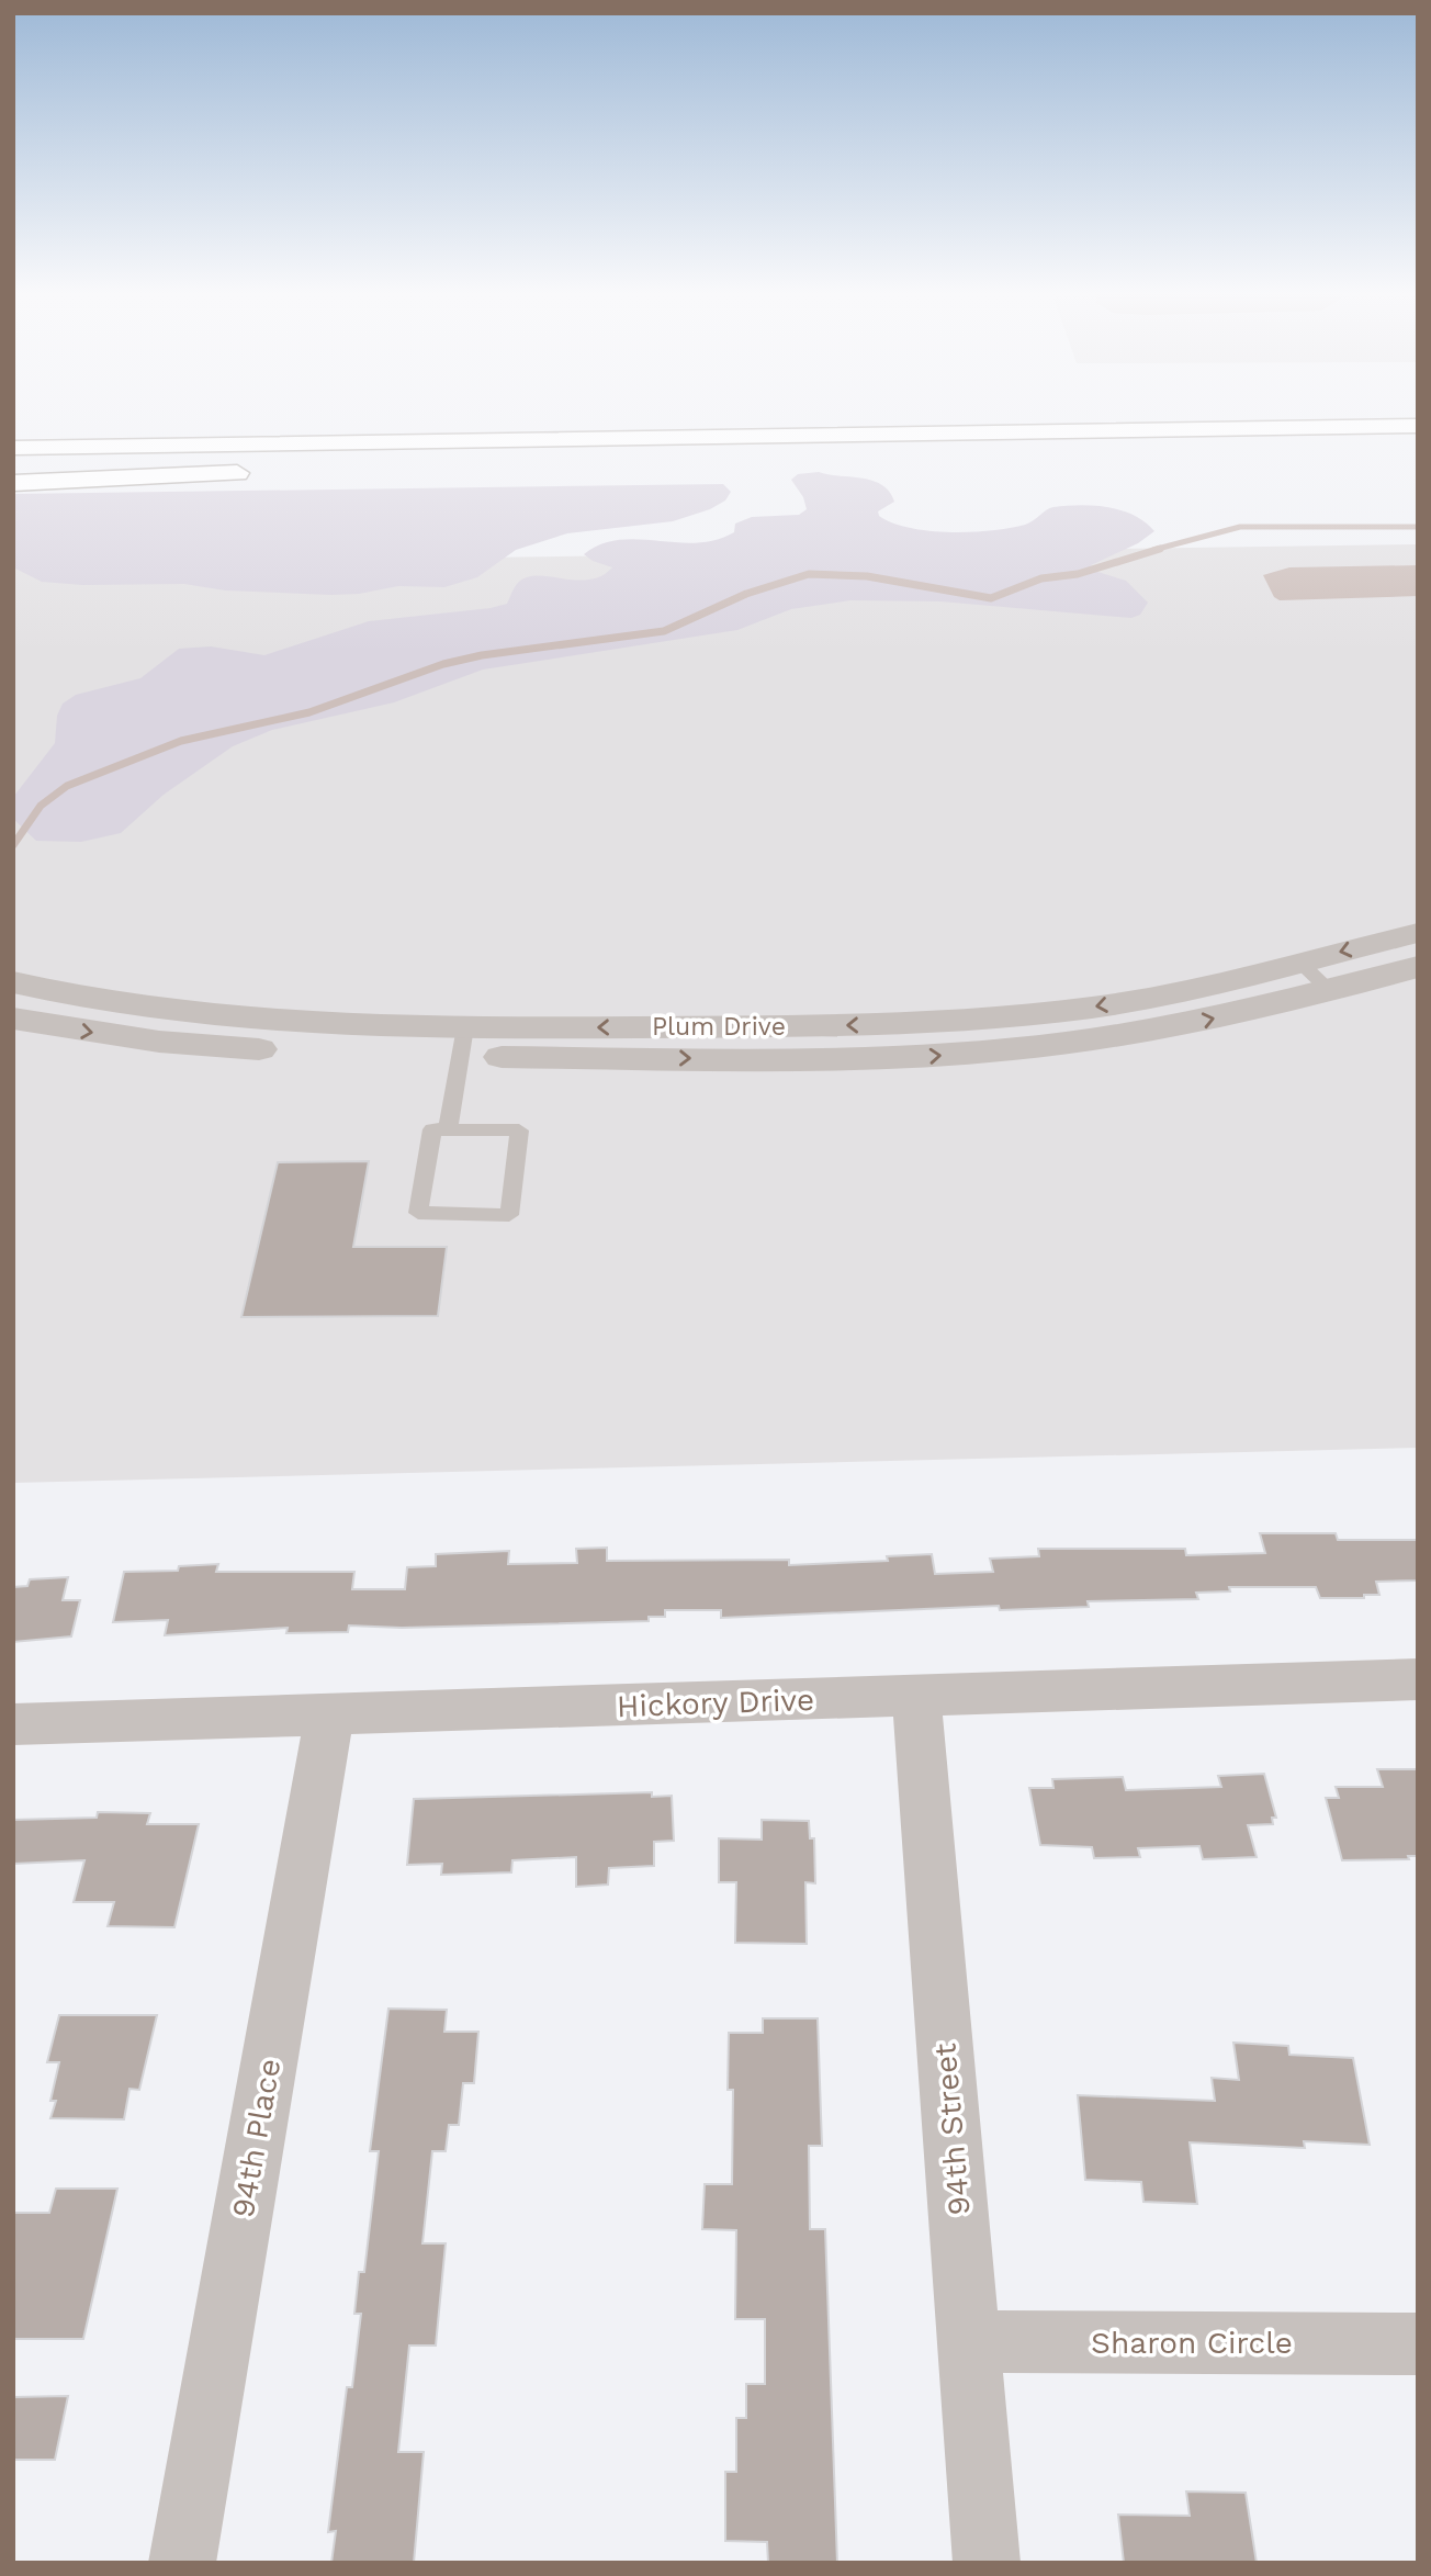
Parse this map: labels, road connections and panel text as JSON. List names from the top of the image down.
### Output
{
  "streets": {
    "street": [
      "Plum Drive",
      "Hickory Drive",
      "94th Street",
      "94th Place",
      "Sharon Circle"
    ]
  },
  "crossings": [
    ["Hickory Drive", "94th Street"],
    ["Hickory Drive", "94th Place"],
    ["94th Street", "Sharon Circle"]
  ]
}
